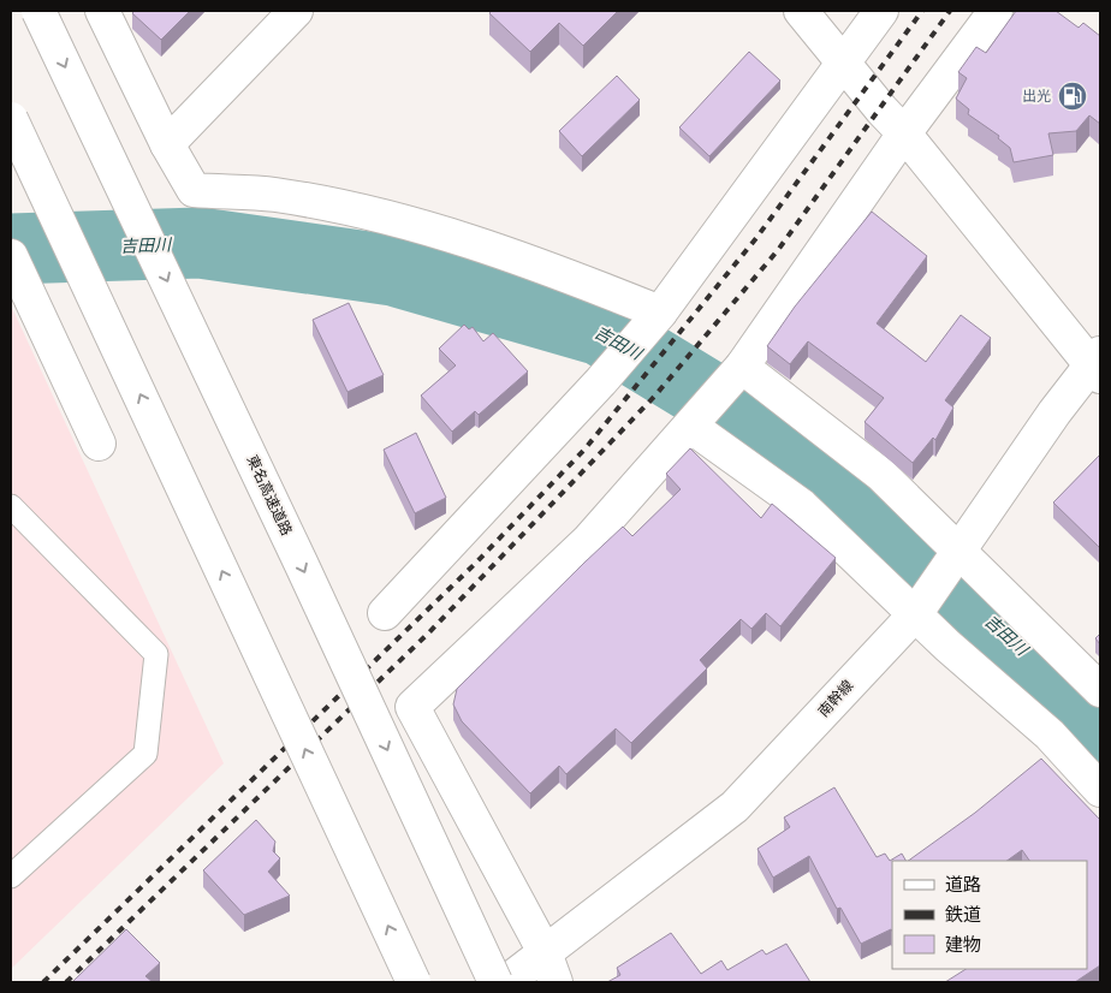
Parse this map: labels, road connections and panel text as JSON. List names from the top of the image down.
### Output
{
  "streets": {
    "main road": ["東名高速道路", "南幹線"]
  },
  "water": ["吉田川"],
  "places": {
    "fuel station": ["出光"]
  },
  "legend": ["道路", "鉄道", "建物"]
}
